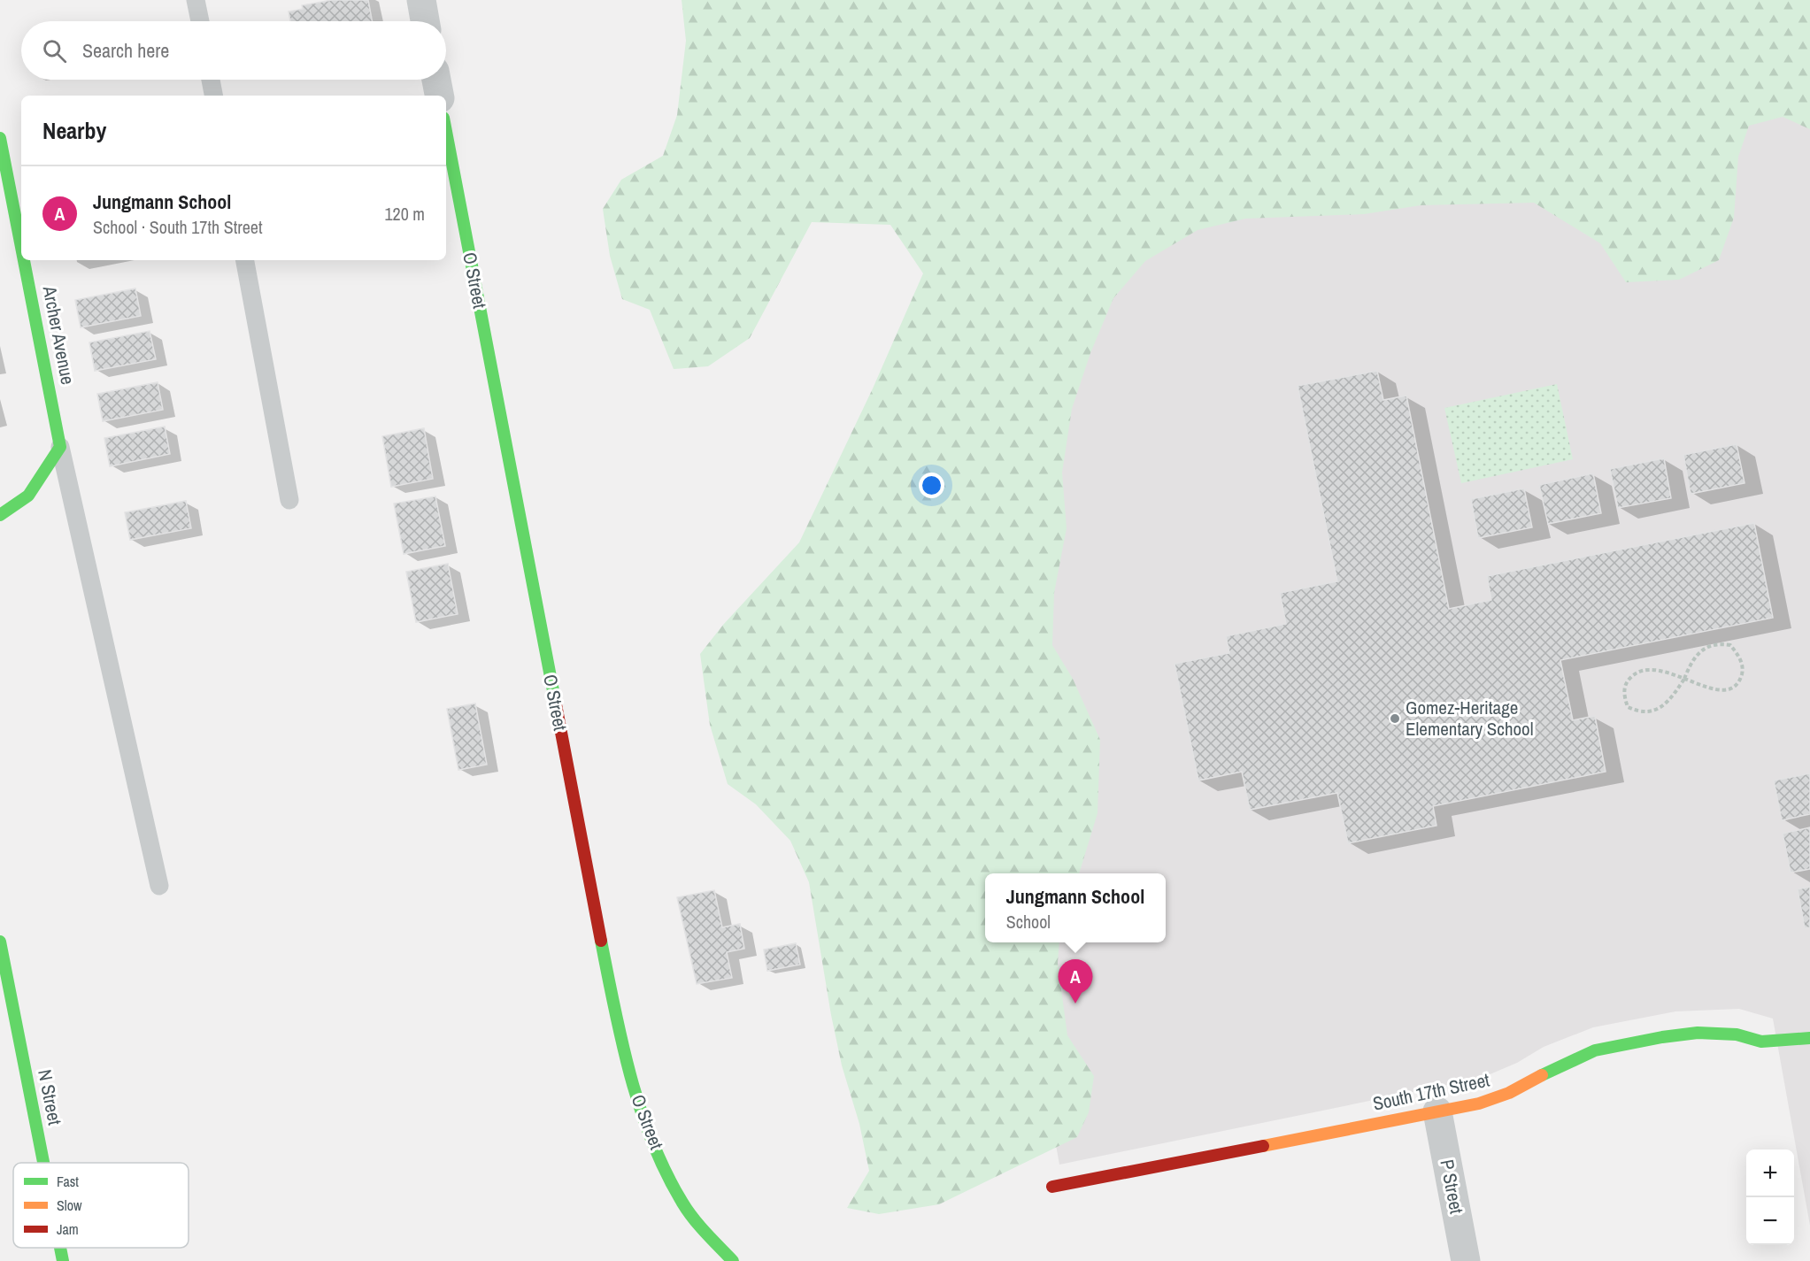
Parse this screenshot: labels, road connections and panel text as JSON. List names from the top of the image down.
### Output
{
  "streets": {
    "street": [
      "O Street",
      "Archer Avenue",
      "South 17th Street",
      "N Street",
      "P Street"
    ]
  },
  "crossings": [
    ["South 17th Street", "P Street"]
  ],
  "places": ["Gomez-Heritage Elementary School"],
  "legend": ["Fast", "Slow", "Jam"],
  "page": {
    "search": "Search here",
    "heading": "Nearby",
    "list": [
      {
        "mark": "A",
        "name": "Jungmann School",
        "note": "School · South 17th Street",
        "value": "120 m"
      }
    ],
    "popup": ["Jungmann School", "School"],
    "pins": "A",
    "map_buttons": ["+", "−"]
  }
}
